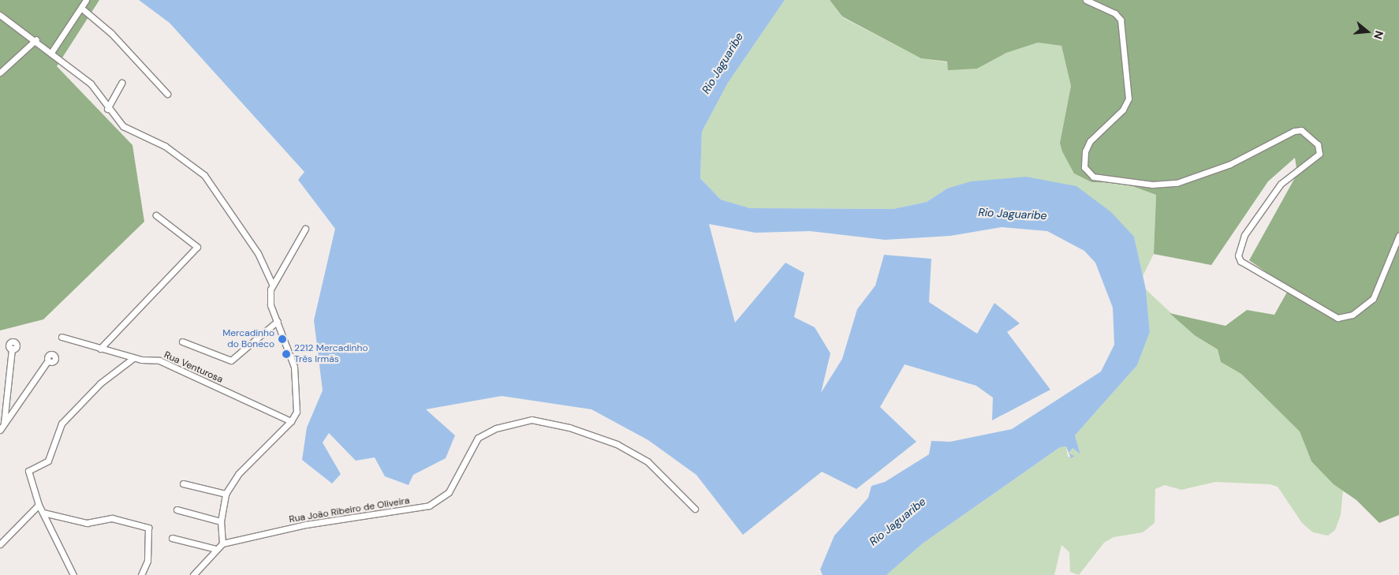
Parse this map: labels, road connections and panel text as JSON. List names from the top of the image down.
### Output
{
  "streets": {
    "street": ["Rua Venturosa", "Rua João Ribeiro de Oliveira"]
  },
  "water": ["Rio Jaguaribe"],
  "places": ["Mercadinho do Boneco", "2212 Mercadinho Três Irmãs"],
  "north": "right"
}
